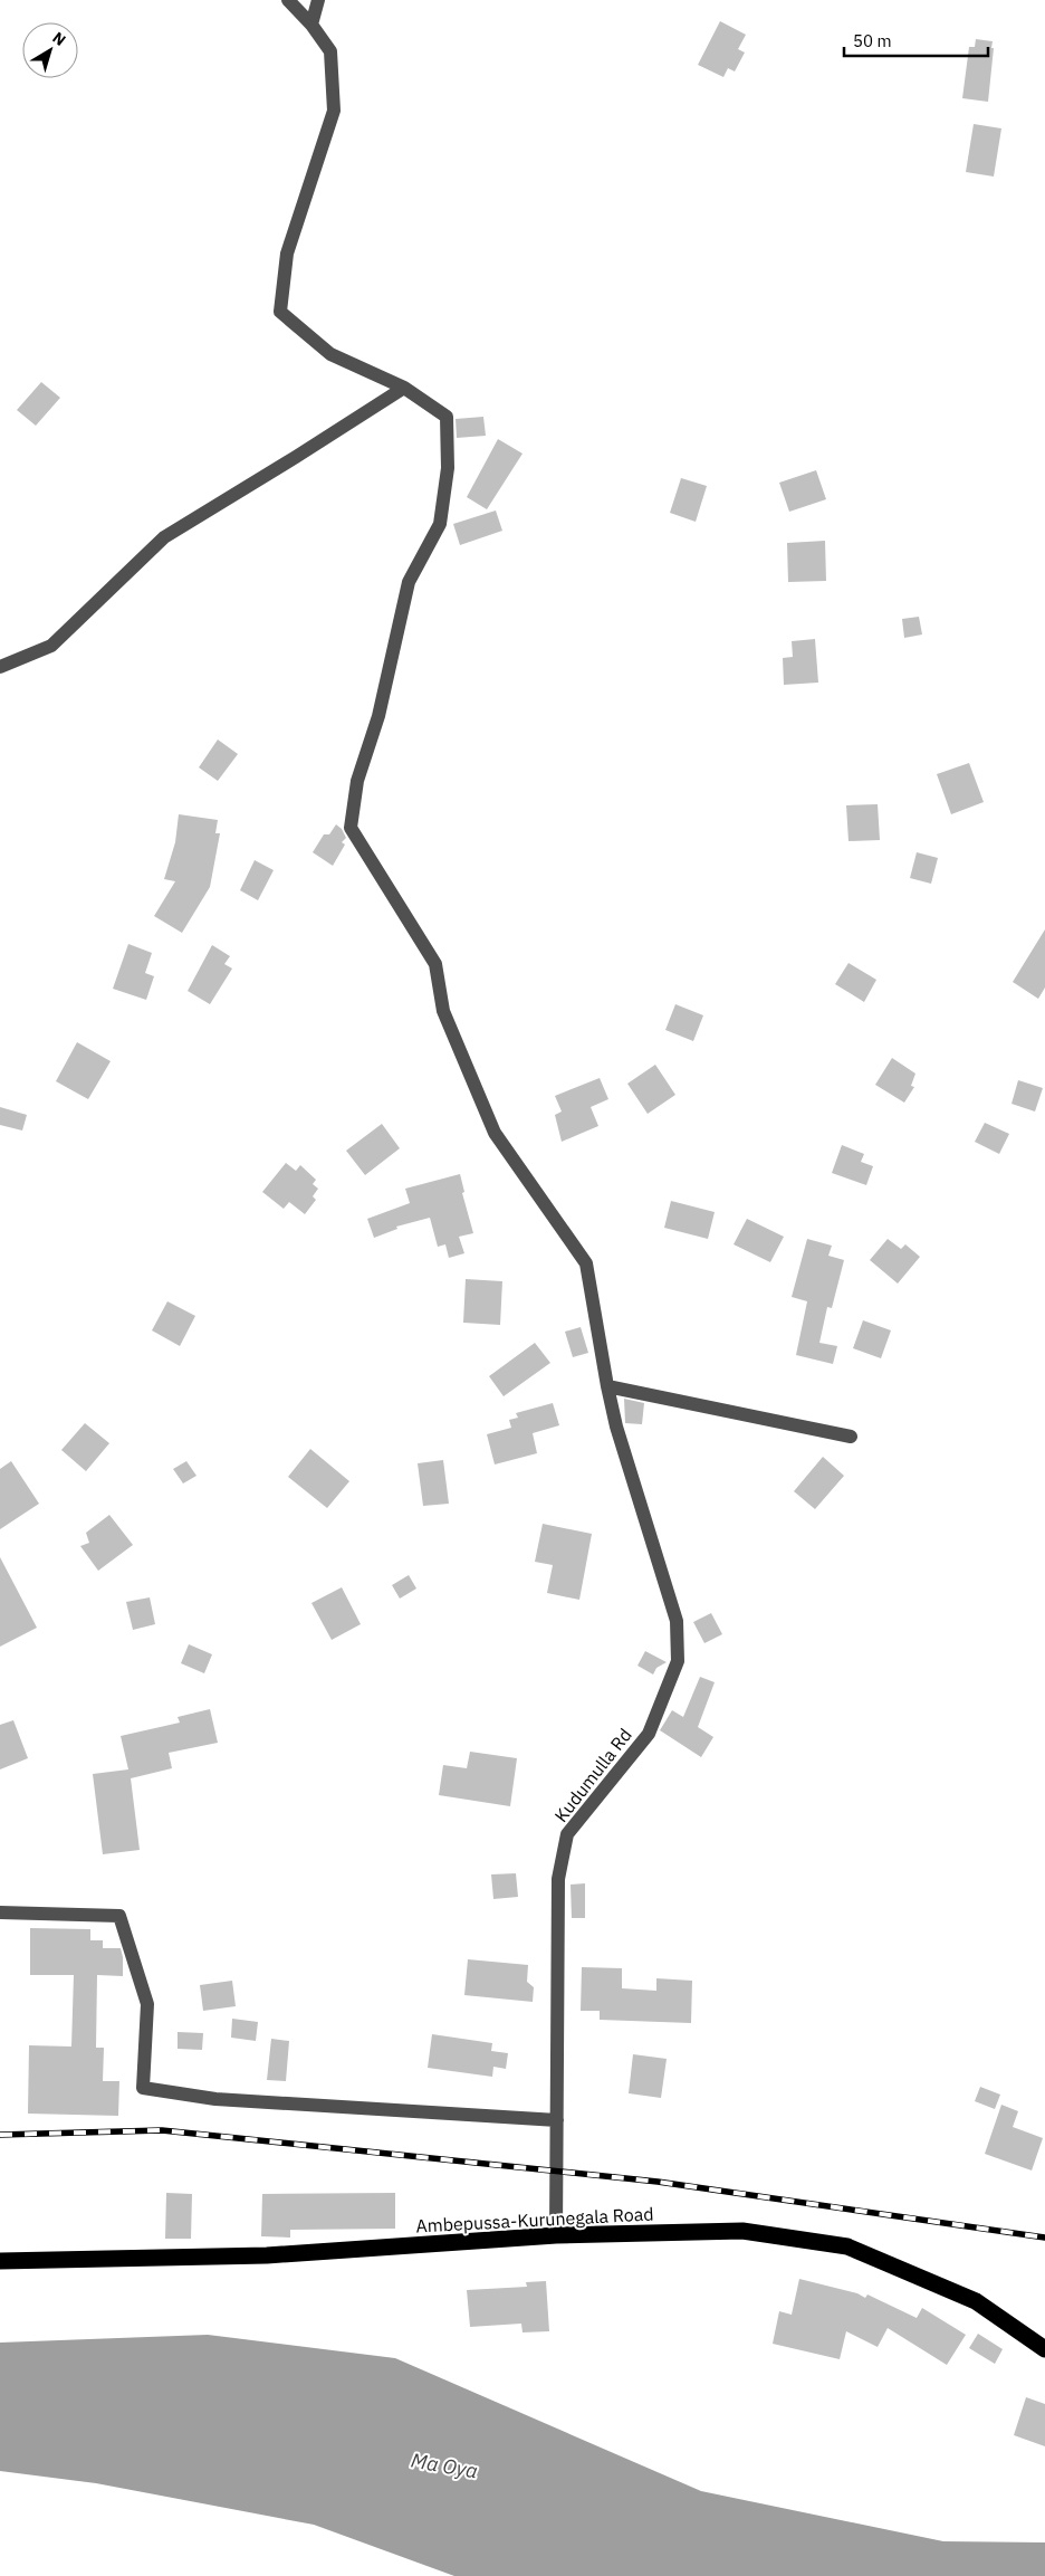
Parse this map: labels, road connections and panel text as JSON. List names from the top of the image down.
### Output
{
  "streets": {
    "highway": ["Ambepussa-Kurunegala Road"],
    "street": ["Kudumulla Rd"]
  },
  "crossings": [
    ["Kudumulla Rd", "Ambepussa-Kurunegala Road"]
  ],
  "water": ["Ma Oya"],
  "scale_bar": "50 m",
  "north": "top right"
}
